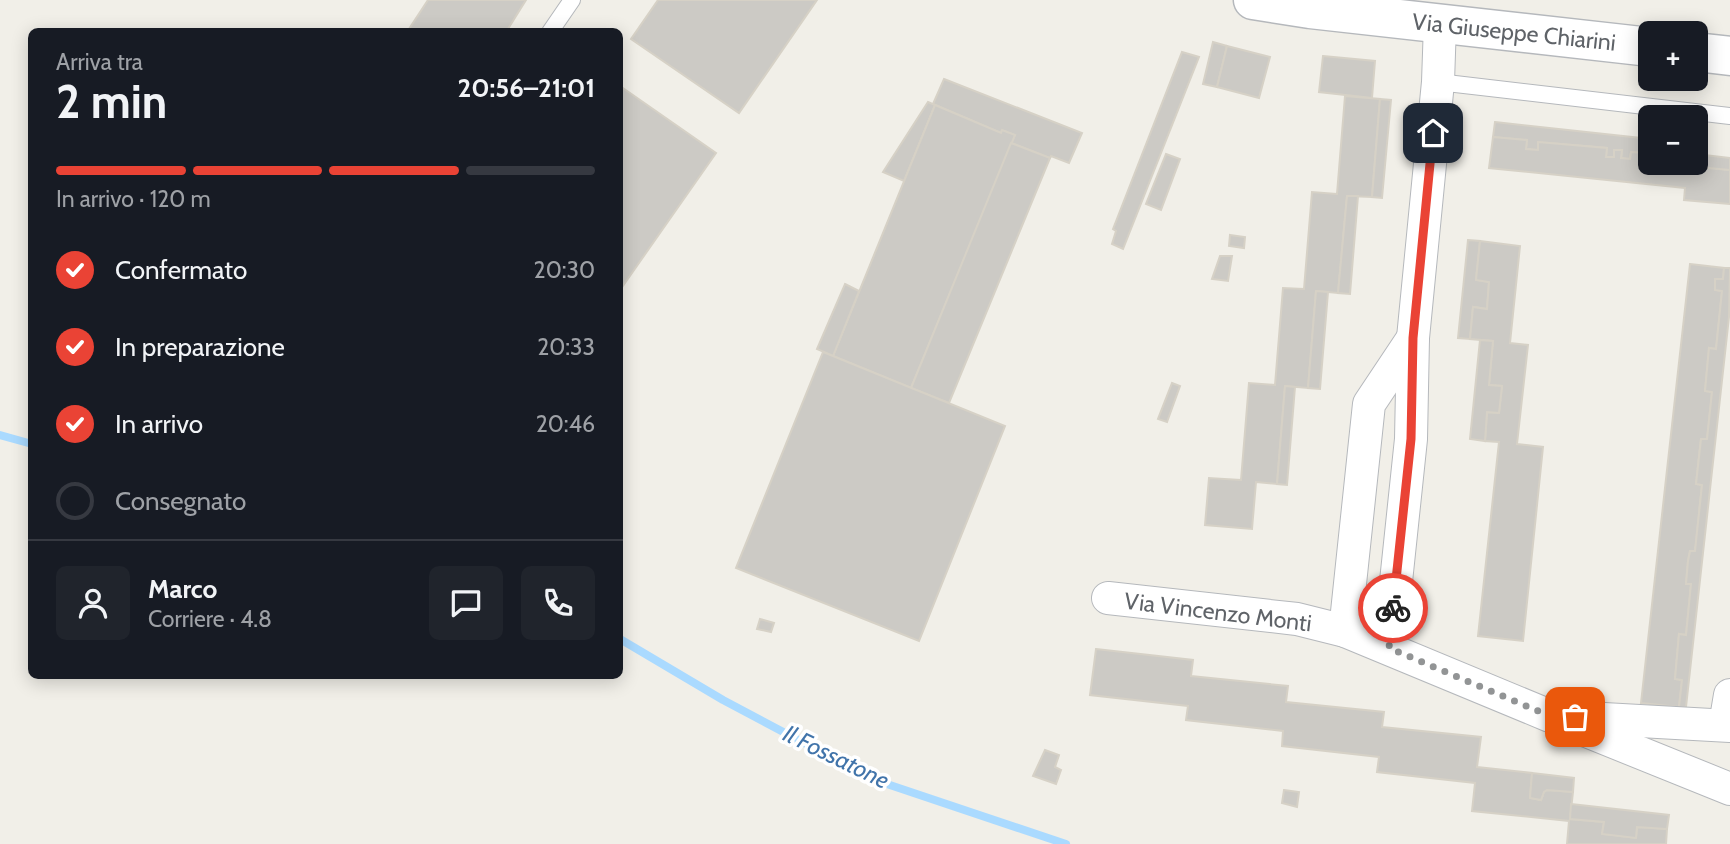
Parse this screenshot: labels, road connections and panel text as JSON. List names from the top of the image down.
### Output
{
  "streets": {
    "street": ["Via Giuseppe Chiarini", "Via Vincenzo Monti"]
  },
  "water": ["Il Fossatone"],
  "page": {
    "map_buttons": ["+", "−"],
    "heading": ["2 min", "Arriva tra", "20:56–21:01"],
    "panel": ["Marco", "Corriere · 4.8"],
    "bar": "In arrivo · 120 m",
    "list": [
      ["Confermato", "20:30"],
      ["In preparazione", "20:33"],
      ["In arrivo", "20:46"],
      "Consegnato"
    ]
  }
}
